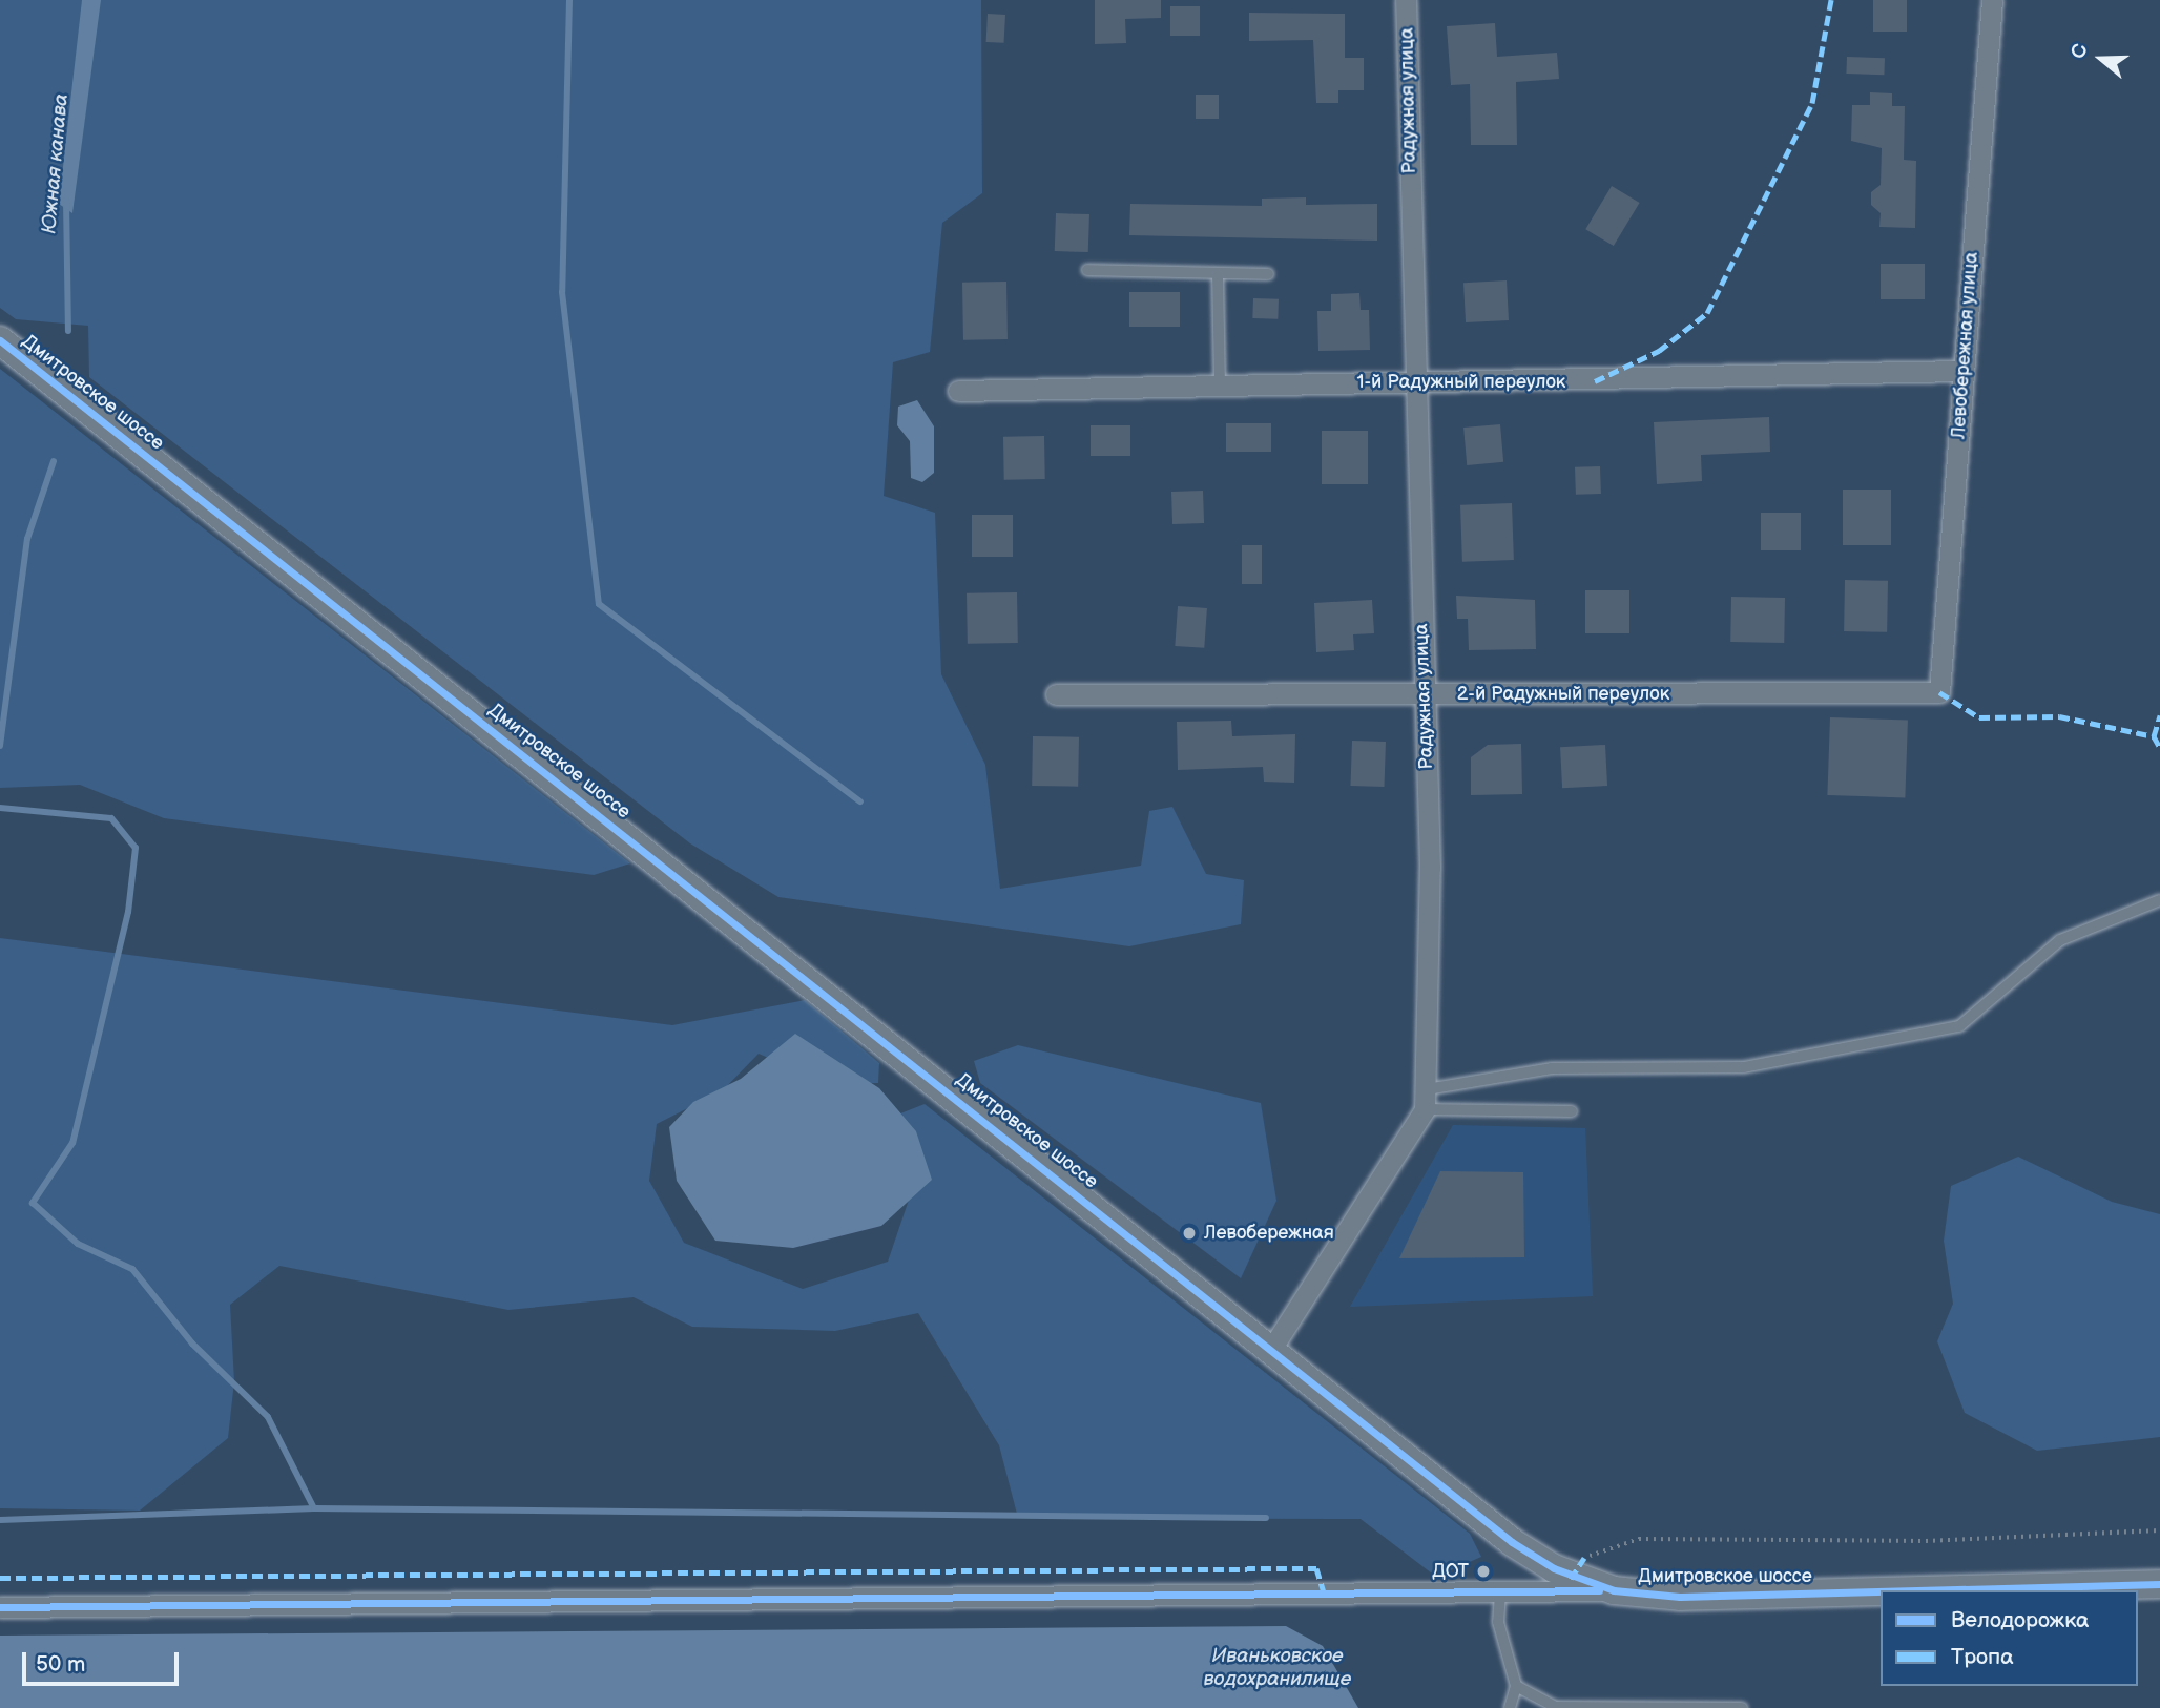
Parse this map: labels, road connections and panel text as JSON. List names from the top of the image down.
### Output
{
  "streets": {
    "street": [
      "Радужная улица",
      "Левобережная улица",
      "1-й Радужный переулок",
      "Дмитровское шоссе",
      "2-й Радужный переулок"
    ]
  },
  "crossings": [
    ["Радужная улица", "1-й Радужный переулок"],
    ["Радужная улица", "Дмитровское шоссе"],
    ["Радужная улица", "2-й Радужный переулок"],
    ["Левобережная улица", "1-й Радужный переулок"],
    ["Левобережная улица", "2-й Радужный переулок"]
  ],
  "water": ["Южная канава", "Иваньковское водохранилище"],
  "places": ["Левобережная", "ДОТ"],
  "legend": ["Велодорожка", "Тропа"],
  "scale_bar": "50 m",
  "north": "left"
}
